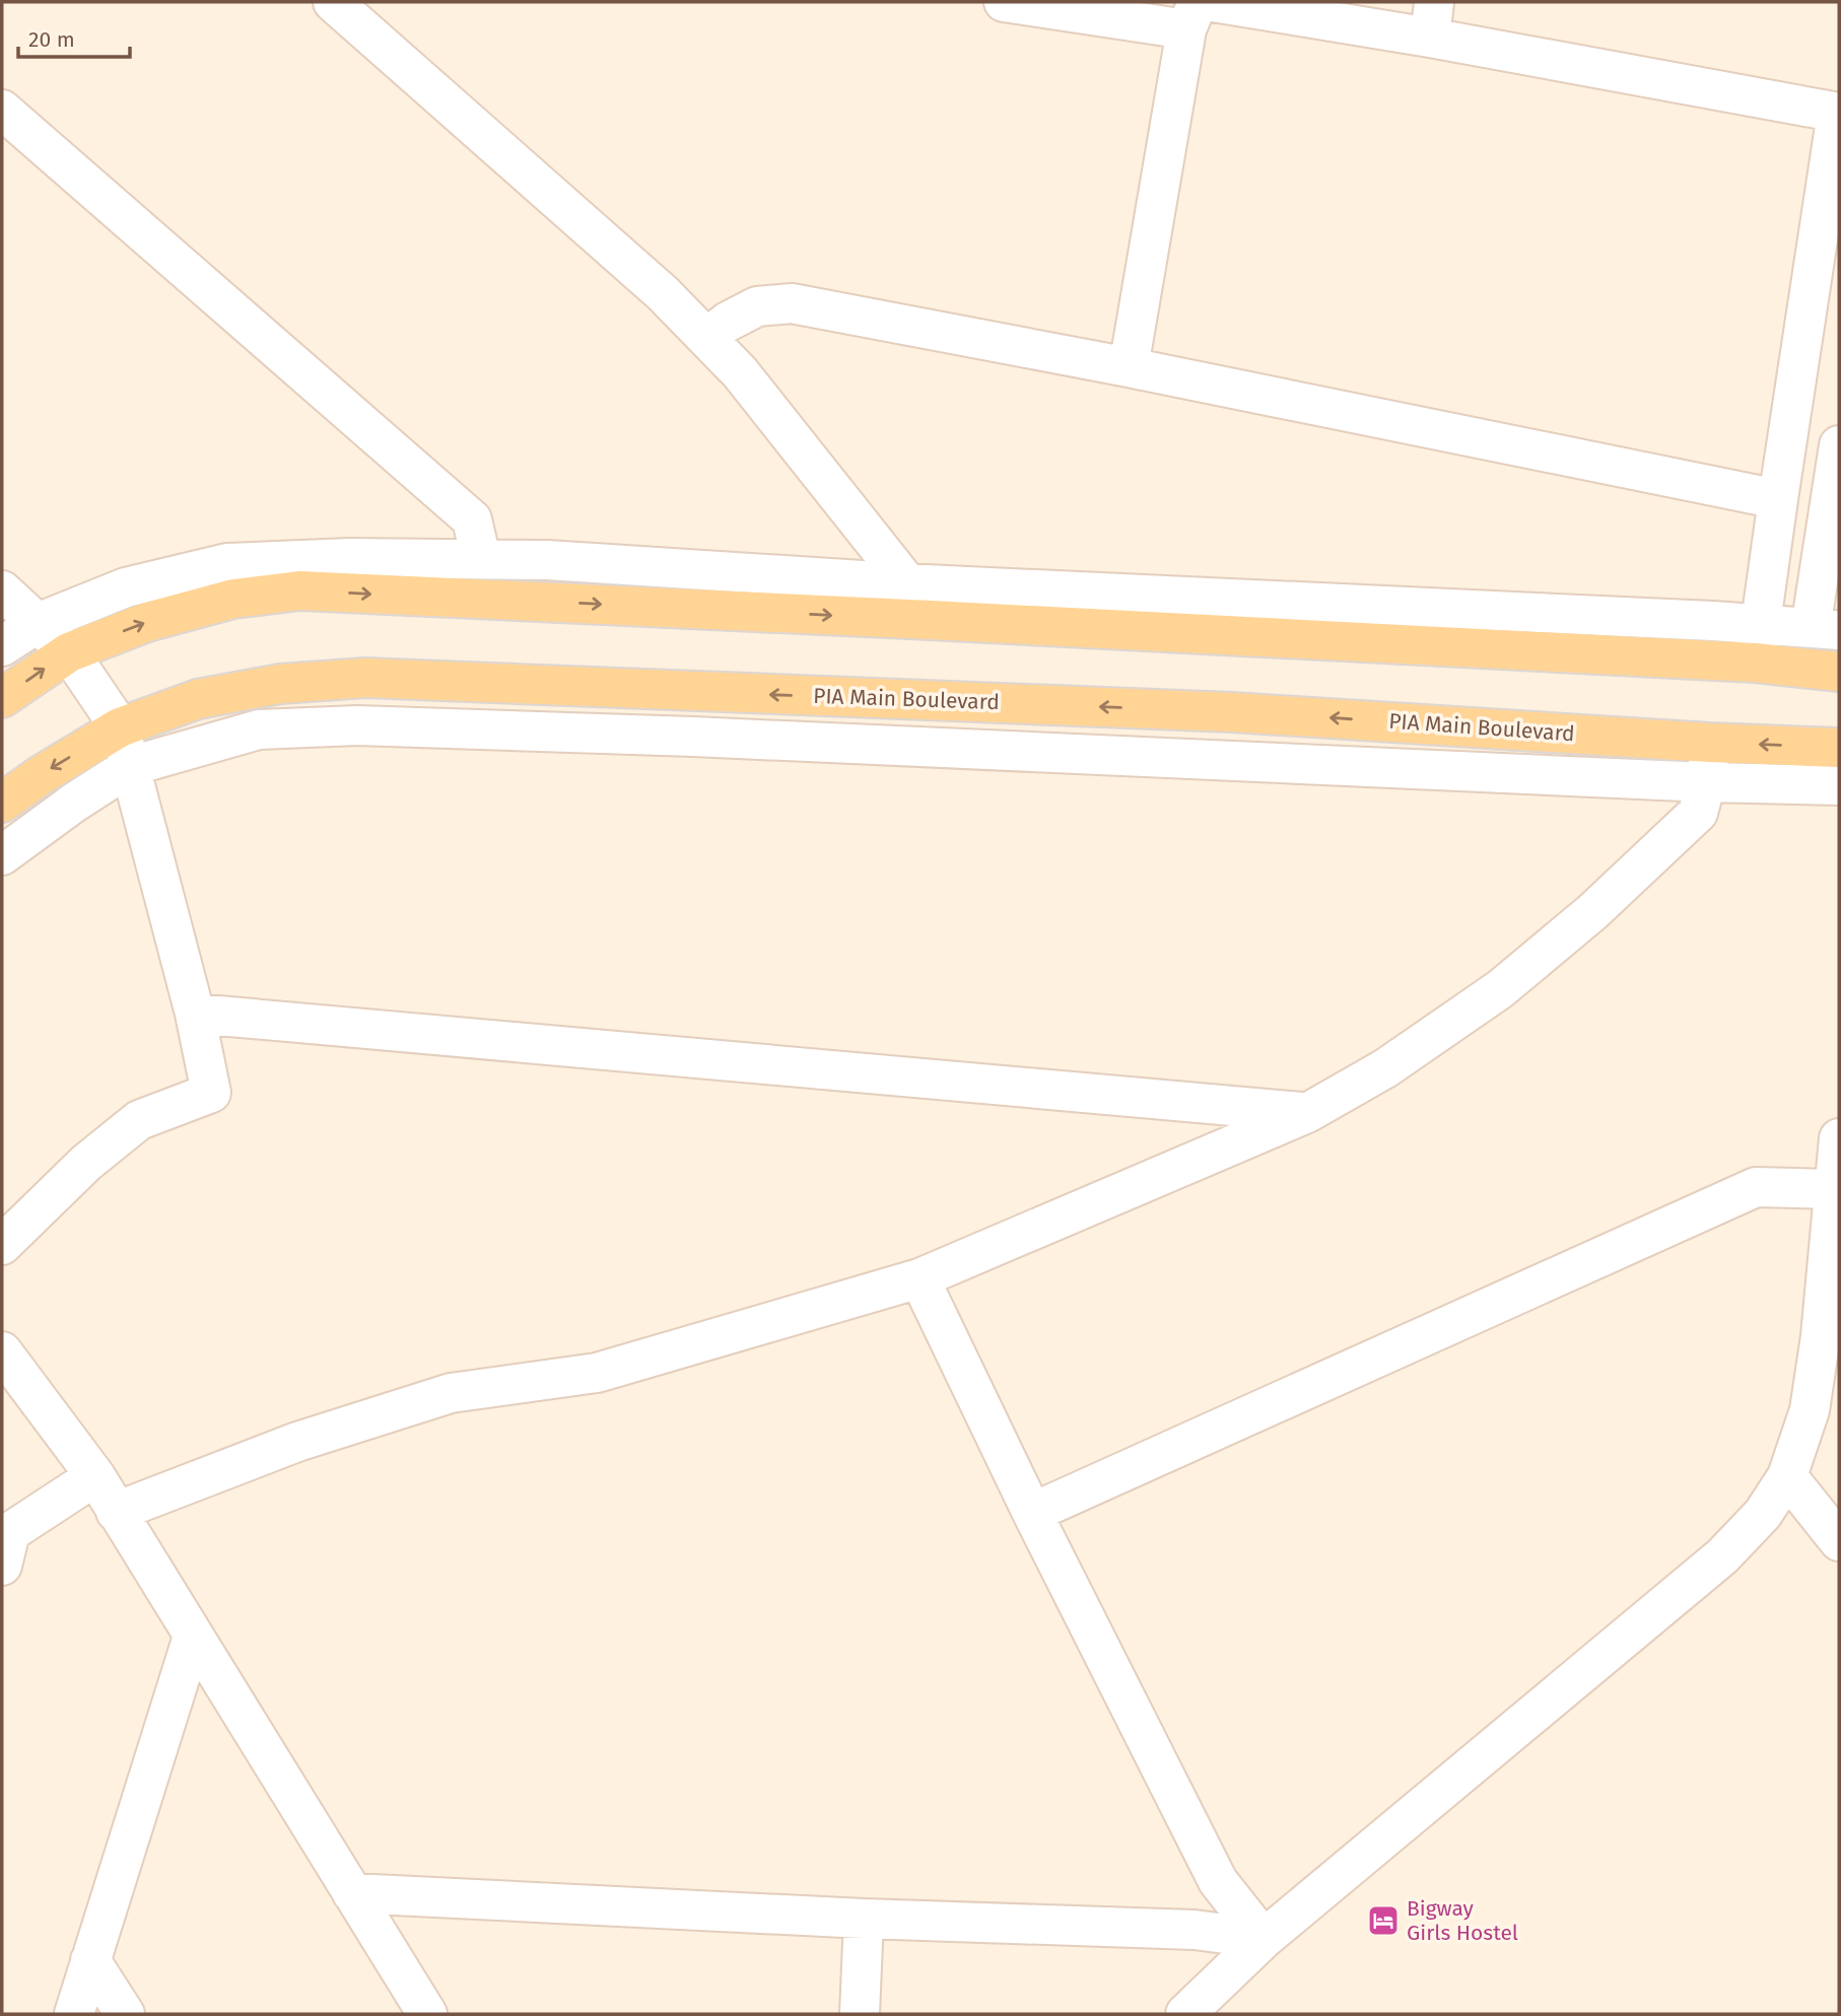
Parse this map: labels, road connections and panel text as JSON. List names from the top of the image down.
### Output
{
  "streets": {
    "main road": ["PIA Main Boulevard"]
  },
  "places": {
    "hotel": ["Bigway Girls Hostel"]
  },
  "scale_bar": "20 m"
}
